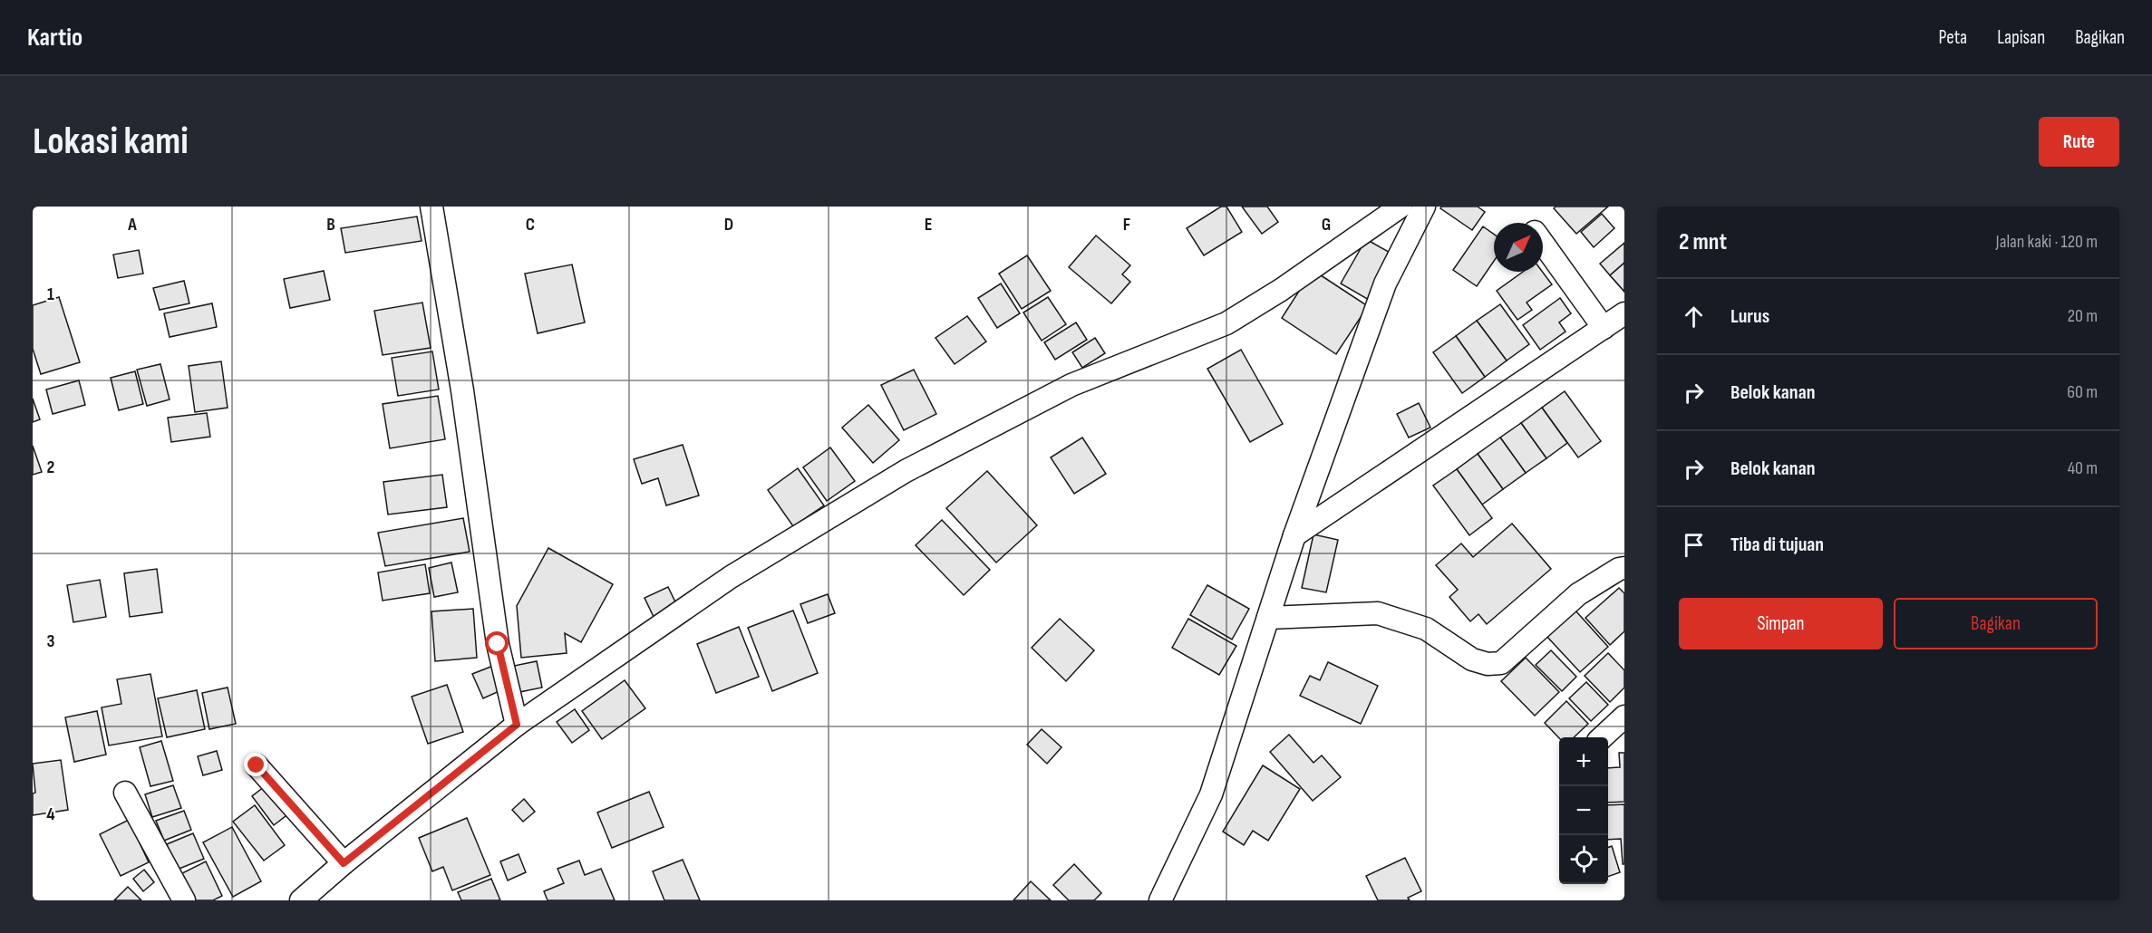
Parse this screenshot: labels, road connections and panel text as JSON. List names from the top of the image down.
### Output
{
  "north": "top right",
  "page": {
    "header": "Kartio",
    "nav": ["Peta", "Lapisan", "Bagikan"],
    "buttons": [
      "Rute",
      ["Simpan", "Bagikan"]
    ],
    "title": "Lokasi kami",
    "heading": ["2 mnt", "Jalan kaki · 120 m"],
    "list": [
      ["Lurus", "20 m"],
      ["Belok kanan", "60 m"],
      ["Belok kanan", "40 m"],
      "Tiba di tujuan"
    ],
    "map_buttons": ["+", "−"]
  },
  "grid": {
    "columns": [
      "A",
      "B",
      "C",
      "D",
      "E",
      "F",
      "G"
    ],
    "rows": [
      "1",
      "2",
      "3",
      "4"
    ]
  }
}
